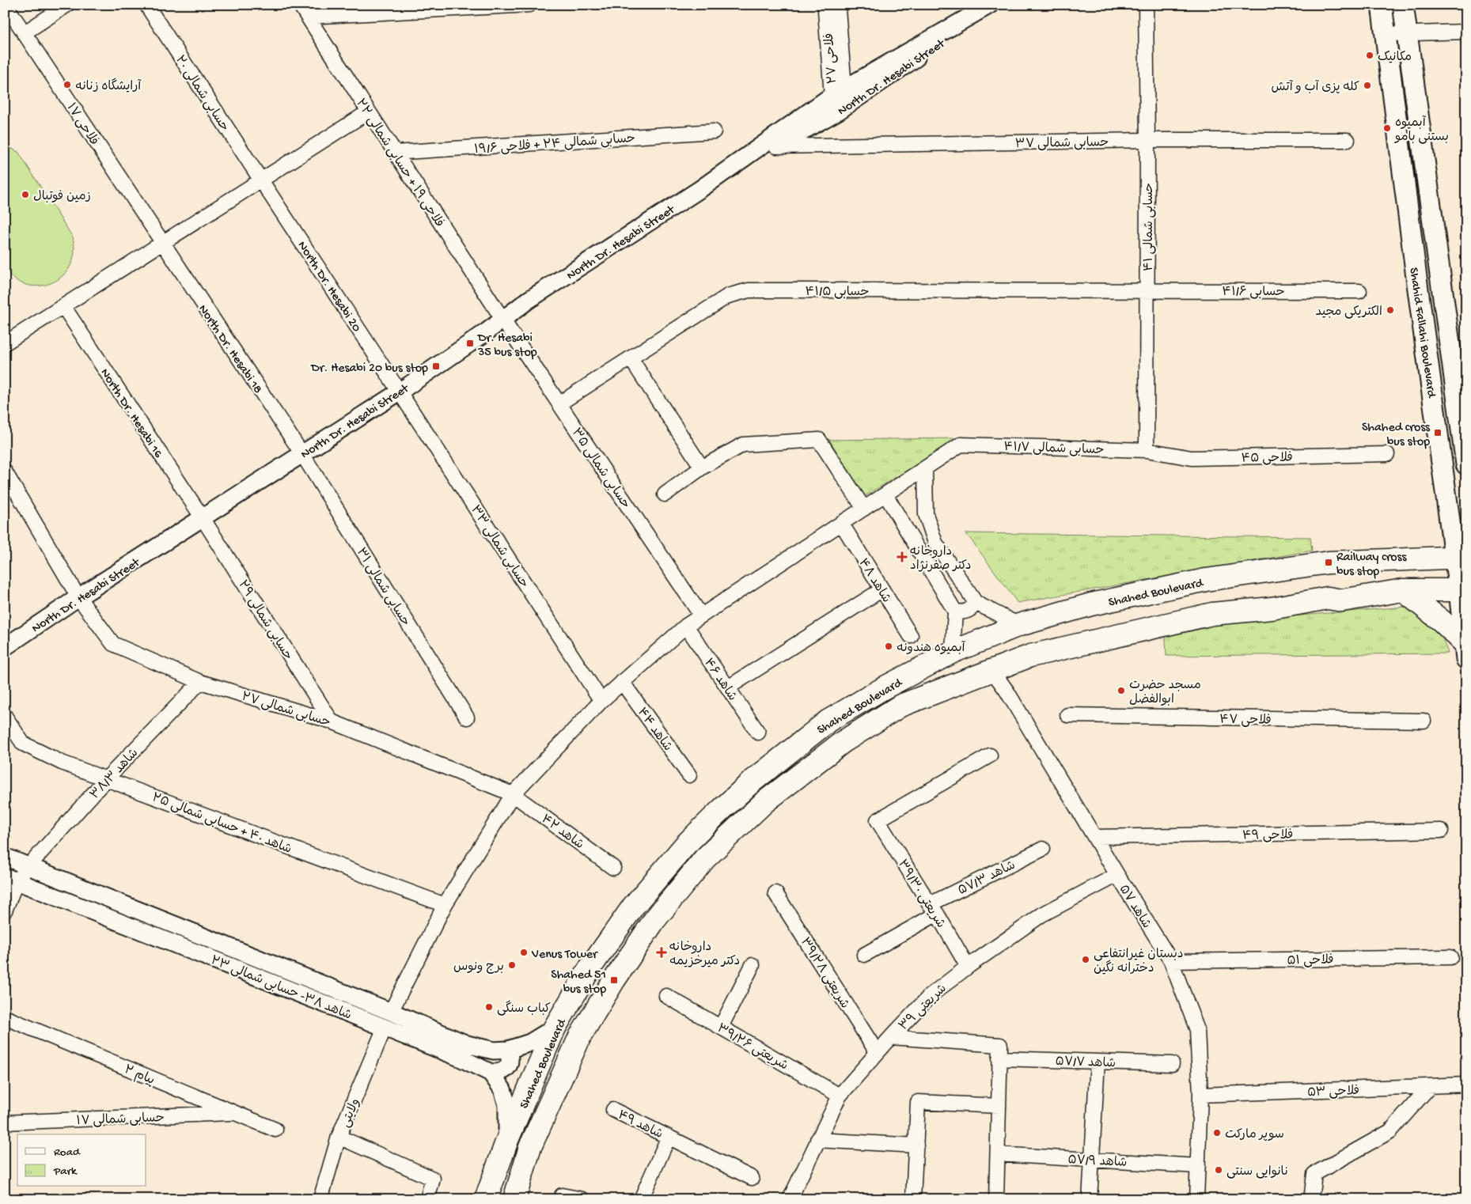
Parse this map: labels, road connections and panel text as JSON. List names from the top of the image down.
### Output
{
  "streets": {
    "main road": ["Shahid Fallahi Boulevard", "Shahed Boulevard"],
    "street": [
      "فلاحی ۲۷",
      "North Dr. Hesabi Street",
      "حسابی شمالی ۲۰",
      "فلاحی ۱۷",
      "حسابی شمالی ۳۷",
      "حسابی شمالی ۲۴ + فلاحی ۱۹/۶",
      "فلاحی ۱۹ + حسابی شمالی ۲۲",
      "حسابی شمالی ۴۱",
      "North Dr. Hesabi 20",
      "حسابی ۴۱/۵",
      "حسابی ۴۱/۶",
      "North Dr. Hesabi 18",
      "North Dr. Hesabi 16",
      "حسابی شمالی ۴۱/۷",
      "فلاحی ۴۵",
      "حسابی شمالی ۳۵",
      "حسابی شمالی ۳۳",
      "شاهد ۴۸",
      "حسابی شمالی ۳۱",
      "حسابی شمالی ۲۹",
      "شاهد ۴۶",
      "حسابی شمالی ۲۷",
      "فلاحی ۴۷",
      "شاهد ۴۴",
      "شاهد ۳۸/۳",
      "شاهد ۴۰ + حسابی شمالی ۲۵",
      "شاهد ۴۲",
      "فلاحی ۴۹",
      "شاهد ۵۷/۳",
      "شریعتی ۳۹/۳۰",
      "شاهد ۵۷",
      "فلاحی ۵۱",
      "شریعتی ۳۹/۲۸",
      "شاهد ۳۸- حسابی شمالی ۲۳",
      "شریعتی ۳۹",
      "شریعتی ۳۹/۲۶",
      "شاهد ۵۷/۷",
      "پیام ۲",
      "فلاحی ۵۳",
      "ولایتی",
      "حسابی شمالی ۱۷",
      "شاهد ۴۹",
      "شاهد ۵۷/۹"
    ]
  },
  "crossings": [
    ["فلاحی ۲۷", "North Dr. Hesabi Street"],
    ["North Dr. Hesabi Street", "حسابی شمالی ۳۷"],
    ["North Dr. Hesabi Street", "فلاحی ۱۹ + حسابی شمالی ۲۲"],
    ["North Dr. Hesabi Street", "North Dr. Hesabi 20"],
    ["North Dr. Hesabi Street", "North Dr. Hesabi 18"],
    ["North Dr. Hesabi Street", "North Dr. Hesabi 16"],
    ["North Dr. Hesabi Street", "حسابی شمالی ۳۵"],
    ["North Dr. Hesabi Street", "حسابی شمالی ۳۳"],
    ["North Dr. Hesabi Street", "حسابی شمالی ۳۱"],
    ["North Dr. Hesabi Street", "حسابی شمالی ۲۹"],
    ["North Dr. Hesabi Street", "حسابی شمالی ۲۷"],
    ["حسابی شمالی ۲۰", "North Dr. Hesabi 20"],
    ["فلاحی ۱۷", "North Dr. Hesabi 18"],
    ["حسابی شمالی ۳۷", "حسابی شمالی ۴۱"],
    ["حسابی شمالی ۲۴ + فلاحی ۱۹/۶", "فلاحی ۱۹ + حسابی شمالی ۲۲"],
    ["فلاحی ۱۹ + حسابی شمالی ۲۲", "حسابی شمالی ۳۵"],
    ["حسابی شمالی ۴۱", "حسابی ۴۱/۵"],
    ["حسابی شمالی ۴۱", "حسابی ۴۱/۶"],
    ["حسابی شمالی ۴۱", "حسابی شمالی ۴۱/۷"],
    ["حسابی شمالی ۴۱", "فلاحی ۴۵"],
    ["North Dr. Hesabi 20", "حسابی شمالی ۳۳"],
    ["حسابی ۴۱/۵", "حسابی ۴۱/۶"],
    ["حسابی ۴۱/۵", "حسابی شمالی ۳۵"],
    ["Shahid Fallahi Boulevard", "Shahed Boulevard"],
    ["North Dr. Hesabi 18", "حسابی شمالی ۳۱"],
    ["North Dr. Hesabi 16", "حسابی شمالی ۲۹"],
    ["حسابی شمالی ۴۱/۷", "فلاحی ۴۵"],
    ["Shahed Boulevard", "شاهد ۵۷"],
    ["Shahed Boulevard", "شاهد ۳۸- حسابی شمالی ۲۳"],
    ["حسابی شمالی ۲۹", "حسابی شمالی ۲۷"],
    ["حسابی شمالی ۲۷", "شاهد ۳۸/۳"],
    ["حسابی شمالی ۲۷", "شاهد ۴۲"],
    ["شاهد ۳۸/۳", "شاهد ۴۰ + حسابی شمالی ۲۵"],
    ["شاهد ۳۸/۳", "شاهد ۳۸- حسابی شمالی ۲۳"],
    ["فلاحی ۴۹", "شاهد ۵۷"],
    ["شاهد ۵۷/۳", "شریعتی ۳۹/۳۰"],
    ["شریعتی ۳۹/۳۰", "شریعتی ۳۹"],
    ["شاهد ۵۷", "فلاحی ۵۱"],
    ["شاهد ۵۷", "شریعتی ۳۹"],
    ["شاهد ۵۷", "فلاحی ۵۳"],
    ["شاهد ۵۷", "شاهد ۵۷/۹"],
    ["شریعتی ۳۹/۲۸", "شریعتی ۳۹"],
    ["شاهد ۳۸- حسابی شمالی ۲۳", "ولایتی"],
    ["شریعتی ۳۹", "شریعتی ۳۹/۲۶"],
    ["پیام ۲", "حسابی شمالی ۱۷"]
  ],
  "places": {
    "other": [
      "مکانیک",
      "آرایشگاه زنانه",
      "کله پزی آب و آتش",
      "آبمیوه بستنی بامو",
      "زمین فوتبال",
      "الکتریکی مجید",
      "آبمیوه هندونه",
      "مسجد حضرت ابوالفضل",
      "Venus Tower",
      "دبستان غیرانتفاعی دخترانه نگین",
      "برج ونوس",
      "کباب سنگی",
      "سوپر مارکت",
      "نانوایی سنتی"
    ],
    "transit": [
      "Dr. Hesabi 35 bus stop",
      "Dr. Hesabi 20 bus stop",
      "Shahed cross bus stop",
      "Railway cross bus stop",
      "Shahed 51 bus stop"
    ],
    "health": ["داروخانه دکتر صفرنژاد", "داروخانه دکتر میرخزیمه"]
  },
  "legend": ["Road", "Park"]
}
